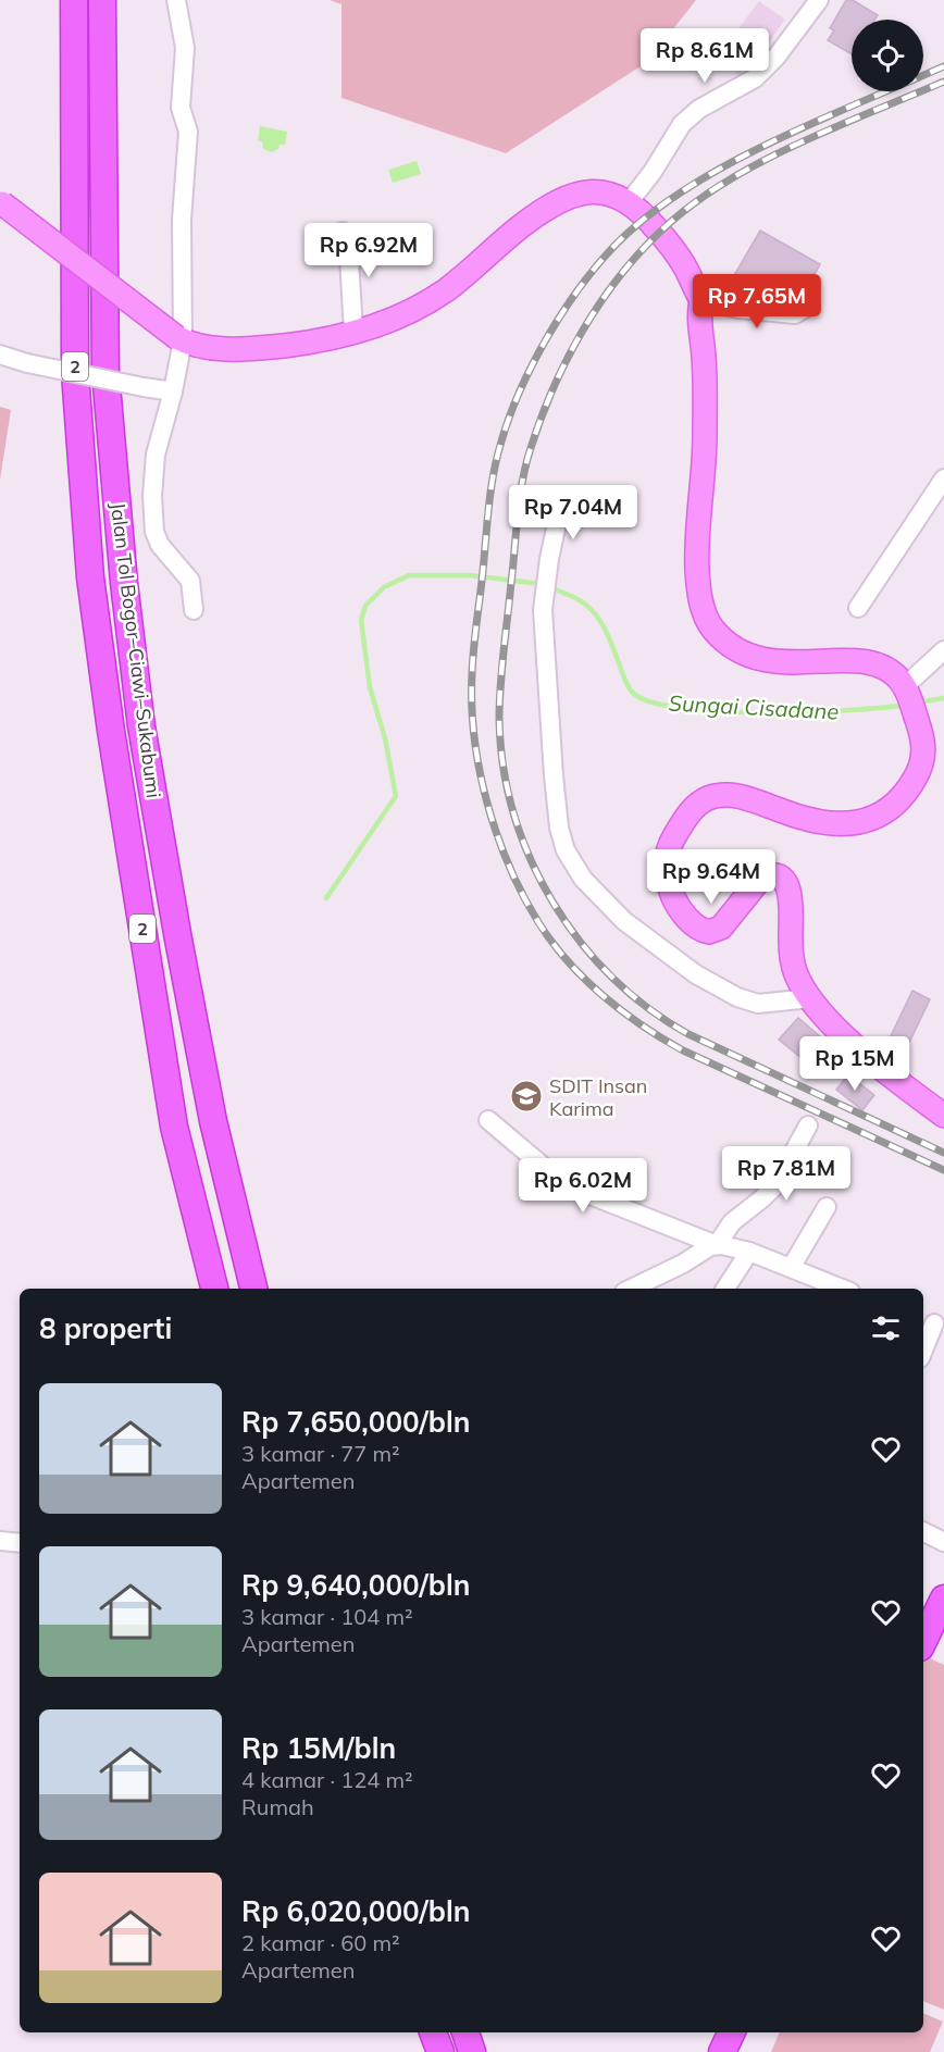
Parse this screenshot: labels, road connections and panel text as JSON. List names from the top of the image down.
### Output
{
  "streets": {
    "highway": ["2", "Jalan Tol Bogor–Ciawi–Sukabumi"]
  },
  "water": ["Sungai Cisadane"],
  "places": {
    "school or university": ["SDIT Insan Karima"]
  },
  "page": {
    "price": [
      "Rp 8.61M",
      "Rp 6.92M",
      "Rp 7.65M",
      "Rp 7.04M",
      "Rp 9.64M",
      "Rp 15M",
      "Rp 7.81M",
      "Rp 6.02M"
    ],
    "heading": "8 properti",
    "list": [
      {
        "name": "Rp 7,650,000/bln",
        "note": "3 kamar · 77 m² · Apartemen"
      },
      {
        "name": "Rp 9,640,000/bln",
        "note": "3 kamar · 104 m² · Apartemen"
      },
      {
        "name": "Rp 15M/bln",
        "note": "4 kamar · 124 m² · Rumah"
      },
      {
        "name": "Rp 6,020,000/bln",
        "note": "2 kamar · 60 m² · Apartemen"
      }
    ]
  }
}
